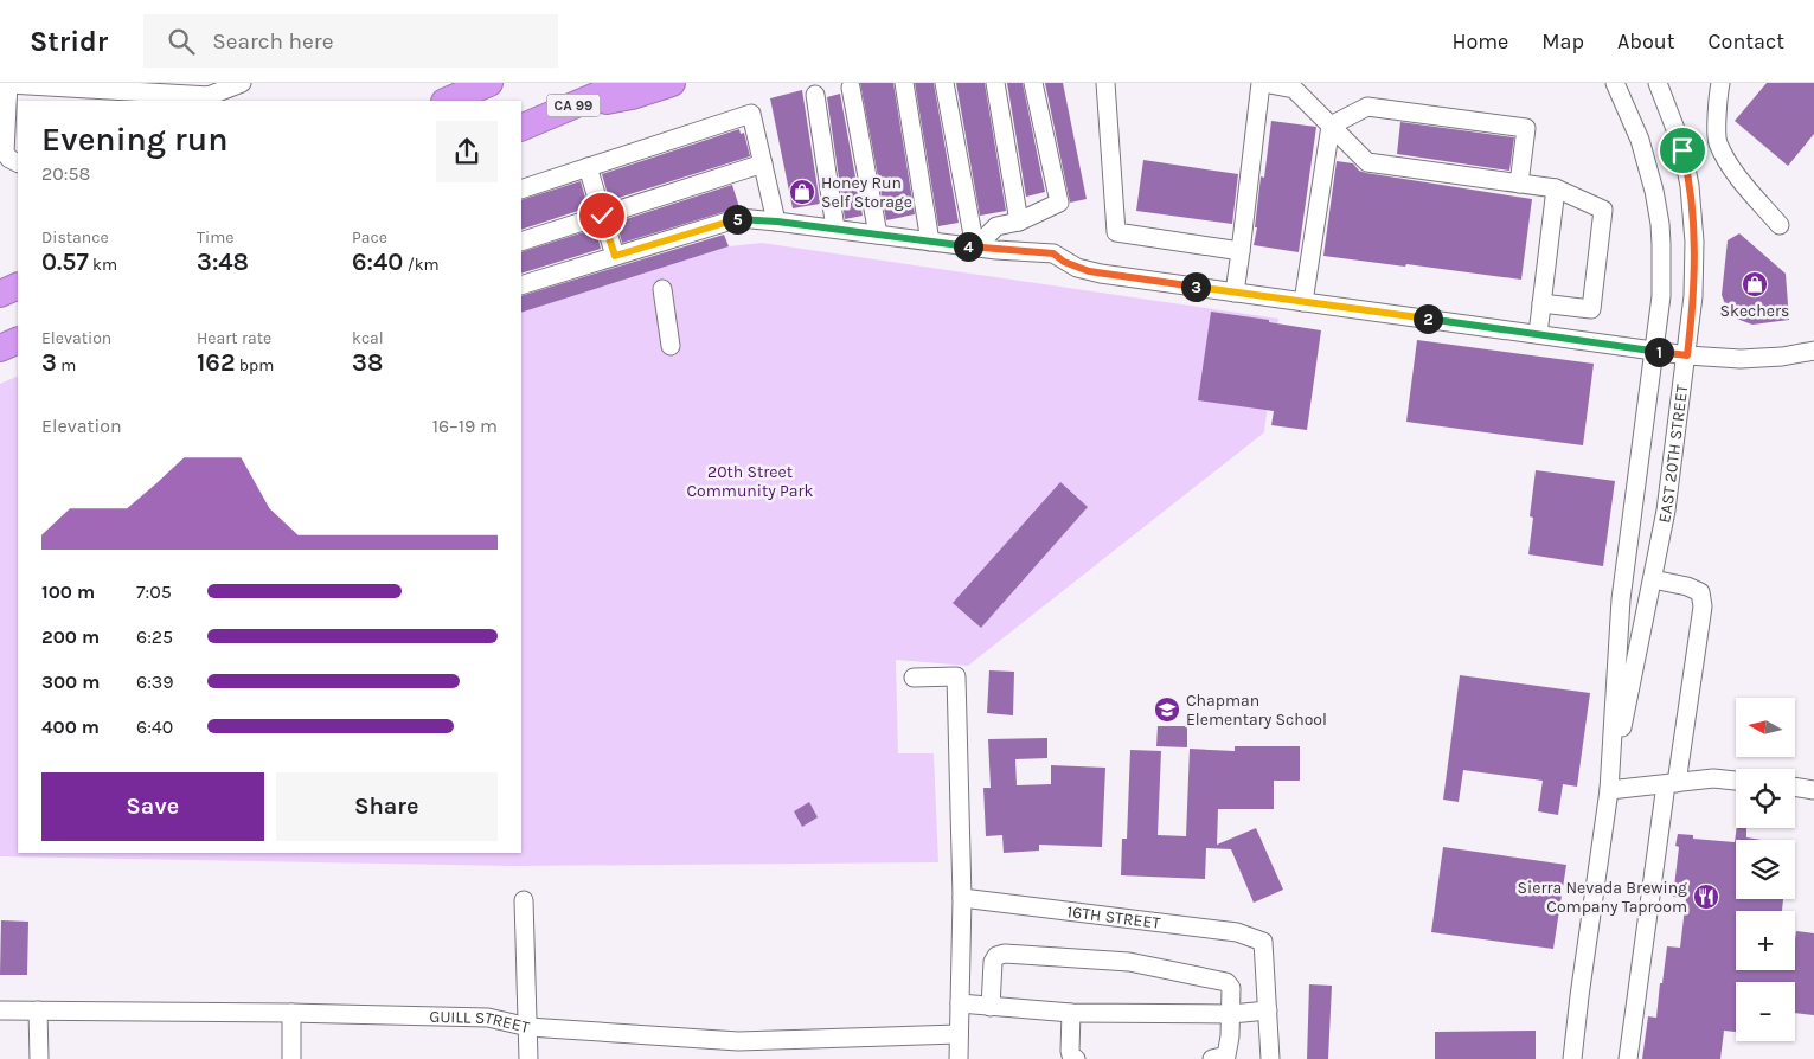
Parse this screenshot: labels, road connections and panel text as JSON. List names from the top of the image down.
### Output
{
  "streets": {
    "highway": ["CA 99"],
    "street": ["EAST 20TH STREET", "16TH STREET", "GUILL STREET"]
  },
  "parks": ["20th Street Community Park"],
  "places": {
    "shop": ["Honey Run Self Storage", "Skechers"],
    "school or university": ["Chapman Elementary School"],
    "restaurant": ["Sierra Nevada Brewing Company Taproom"]
  },
  "north": "left",
  "page": {
    "header": "Stridr",
    "search": "Search here",
    "nav": [
      "Home",
      "Map",
      "About",
      "Contact"
    ],
    "heading": ["Evening run", "20:58"],
    "stats": [
      ["Distance", "0.57 km"],
      ["Time", "3:48"],
      ["Pace", "6:40 /km"],
      ["Elevation", "3 m"],
      ["Heart rate", "162 bpm"],
      ["kcal", "38"]
    ],
    "pins": [
      "5",
      "4",
      "3",
      "2",
      "1"
    ],
    "chart": ["Elevation", "16–19 m"],
    "list": [
      {
        "name": "100 m",
        "note": "7:05"
      },
      {
        "name": "200 m",
        "note": "6:25"
      },
      {
        "name": "300 m",
        "note": "6:39"
      },
      {
        "name": "400 m",
        "note": "6:40"
      }
    ],
    "map_buttons": ["+", "−"],
    "buttons": ["Save", "Share"]
  }
}
